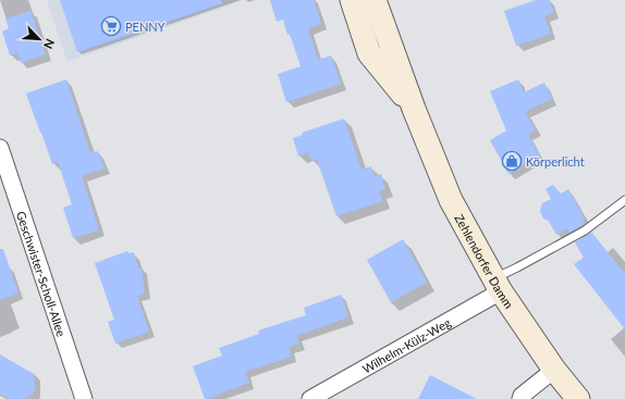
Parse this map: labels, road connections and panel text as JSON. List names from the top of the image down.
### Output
{
  "streets": {
    "main road": ["Zehlendorfer Damm"],
    "street": ["Geschwister-Scholl-Allee", "Wilhelm-Külz-Weg"]
  },
  "crossings": [
    ["Zehlendorfer Damm", "Wilhelm-Külz-Weg"]
  ],
  "places": {
    "supermarket": ["PENNY"],
    "shop": ["Körperlicht"]
  },
  "north": "bottom right"
}
